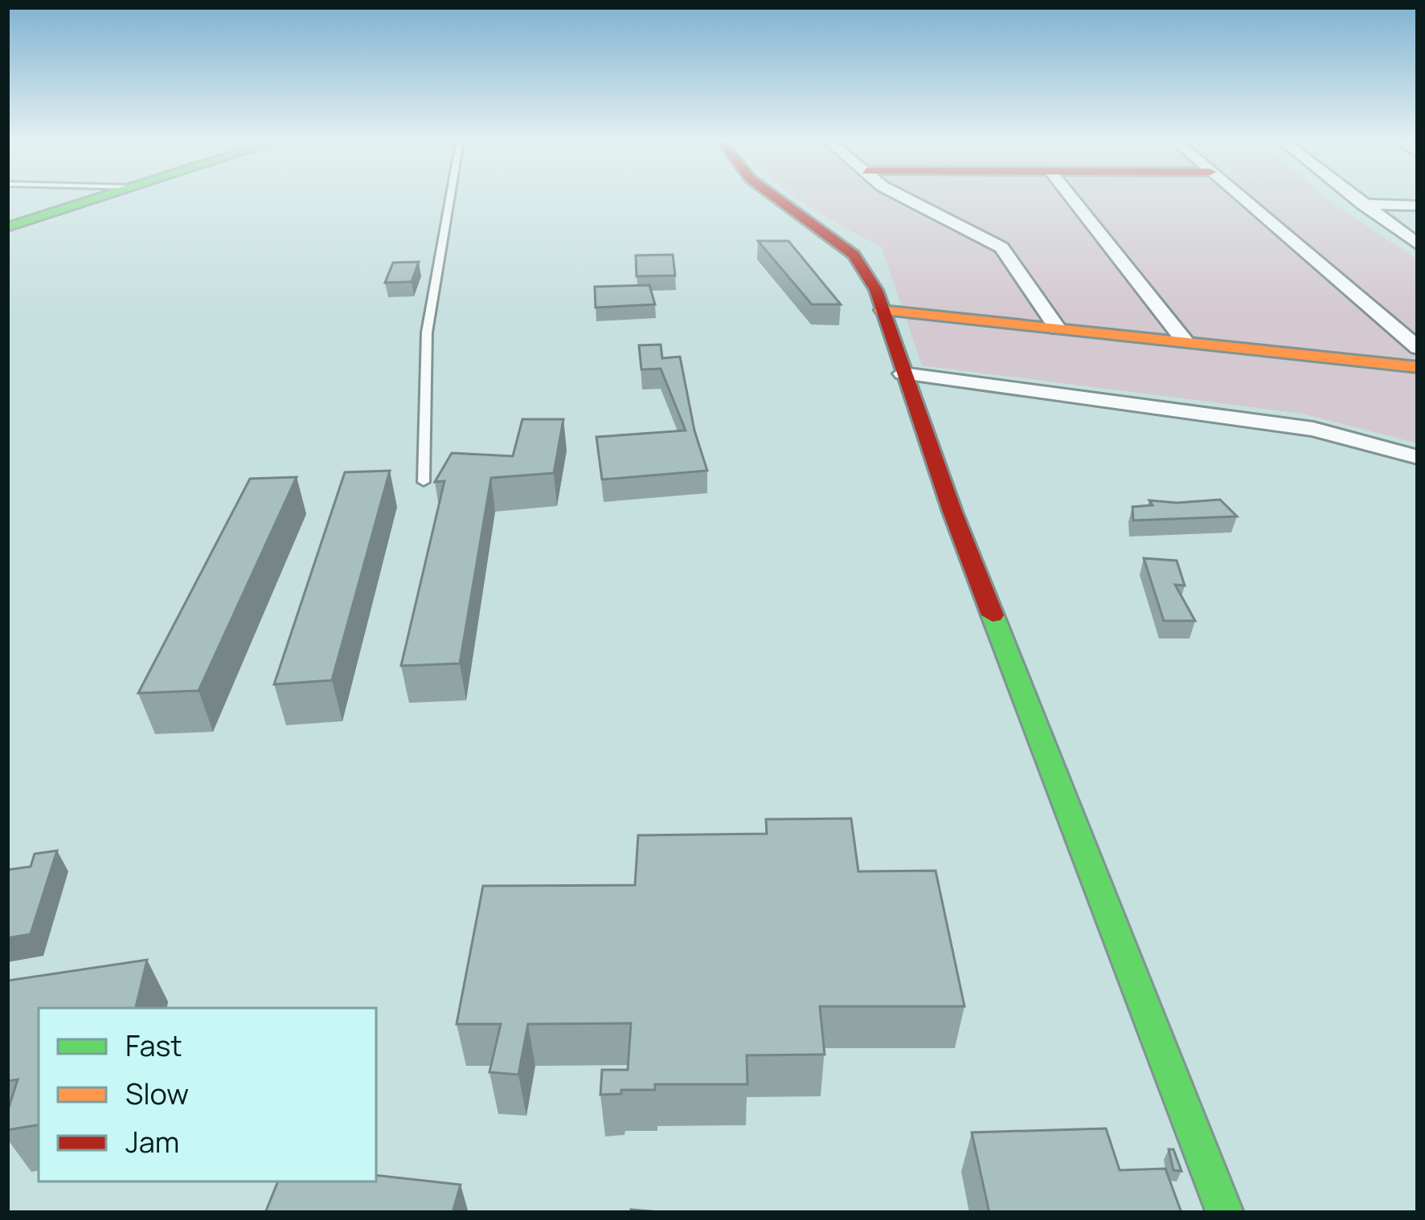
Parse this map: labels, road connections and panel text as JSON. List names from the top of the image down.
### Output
{
  "legend": ["Fast", "Slow", "Jam"]
}
